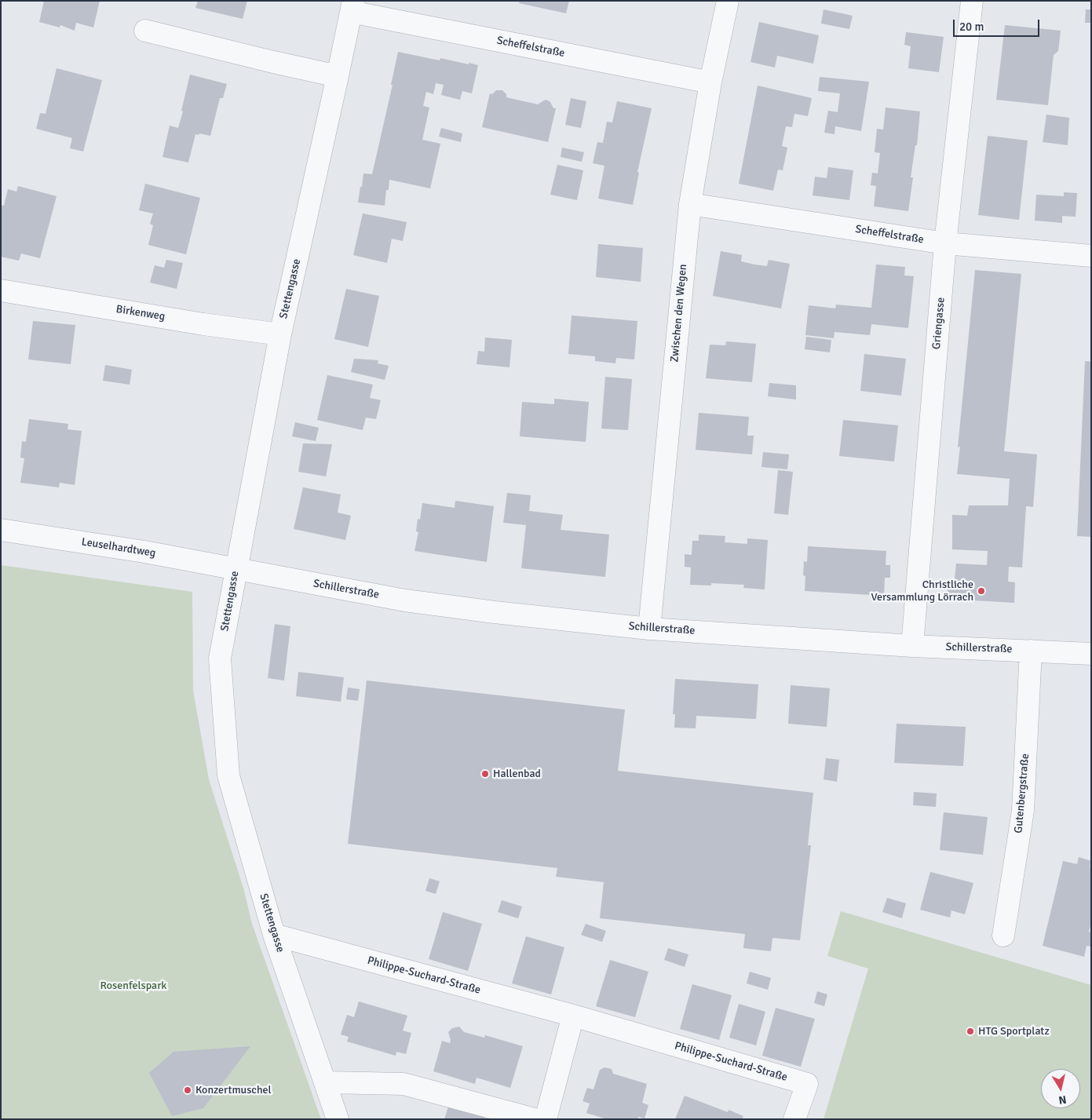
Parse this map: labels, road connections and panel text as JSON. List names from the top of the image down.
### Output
{
  "streets": {
    "street": [
      "Scheffelstraße",
      "Stettengasse",
      "Birkenweg",
      "Zwischen den Wegen",
      "Griengasse",
      "Leuselhardtweg",
      "Schillerstraße",
      "Gutenbergstraße",
      "Philippe-Suchard-Straße"
    ]
  },
  "crossings": [
    ["Scheffelstraße", "Stettengasse"],
    ["Scheffelstraße", "Zwischen den Wegen"],
    ["Scheffelstraße", "Griengasse"],
    ["Stettengasse", "Birkenweg"],
    ["Stettengasse", "Leuselhardtweg"],
    ["Stettengasse", "Schillerstraße"],
    ["Stettengasse", "Philippe-Suchard-Straße"],
    ["Zwischen den Wegen", "Schillerstraße"],
    ["Griengasse", "Schillerstraße"],
    ["Leuselhardtweg", "Schillerstraße"],
    ["Schillerstraße", "Gutenbergstraße"]
  ],
  "parks": ["Rosenfelspark"],
  "places": [
    "Christliche Versammlung Lörrach",
    "Hallenbad",
    "HTG Sportplatz",
    "Konzertmuschel"
  ],
  "scale_bar": "20 m",
  "north": "bottom"
}
